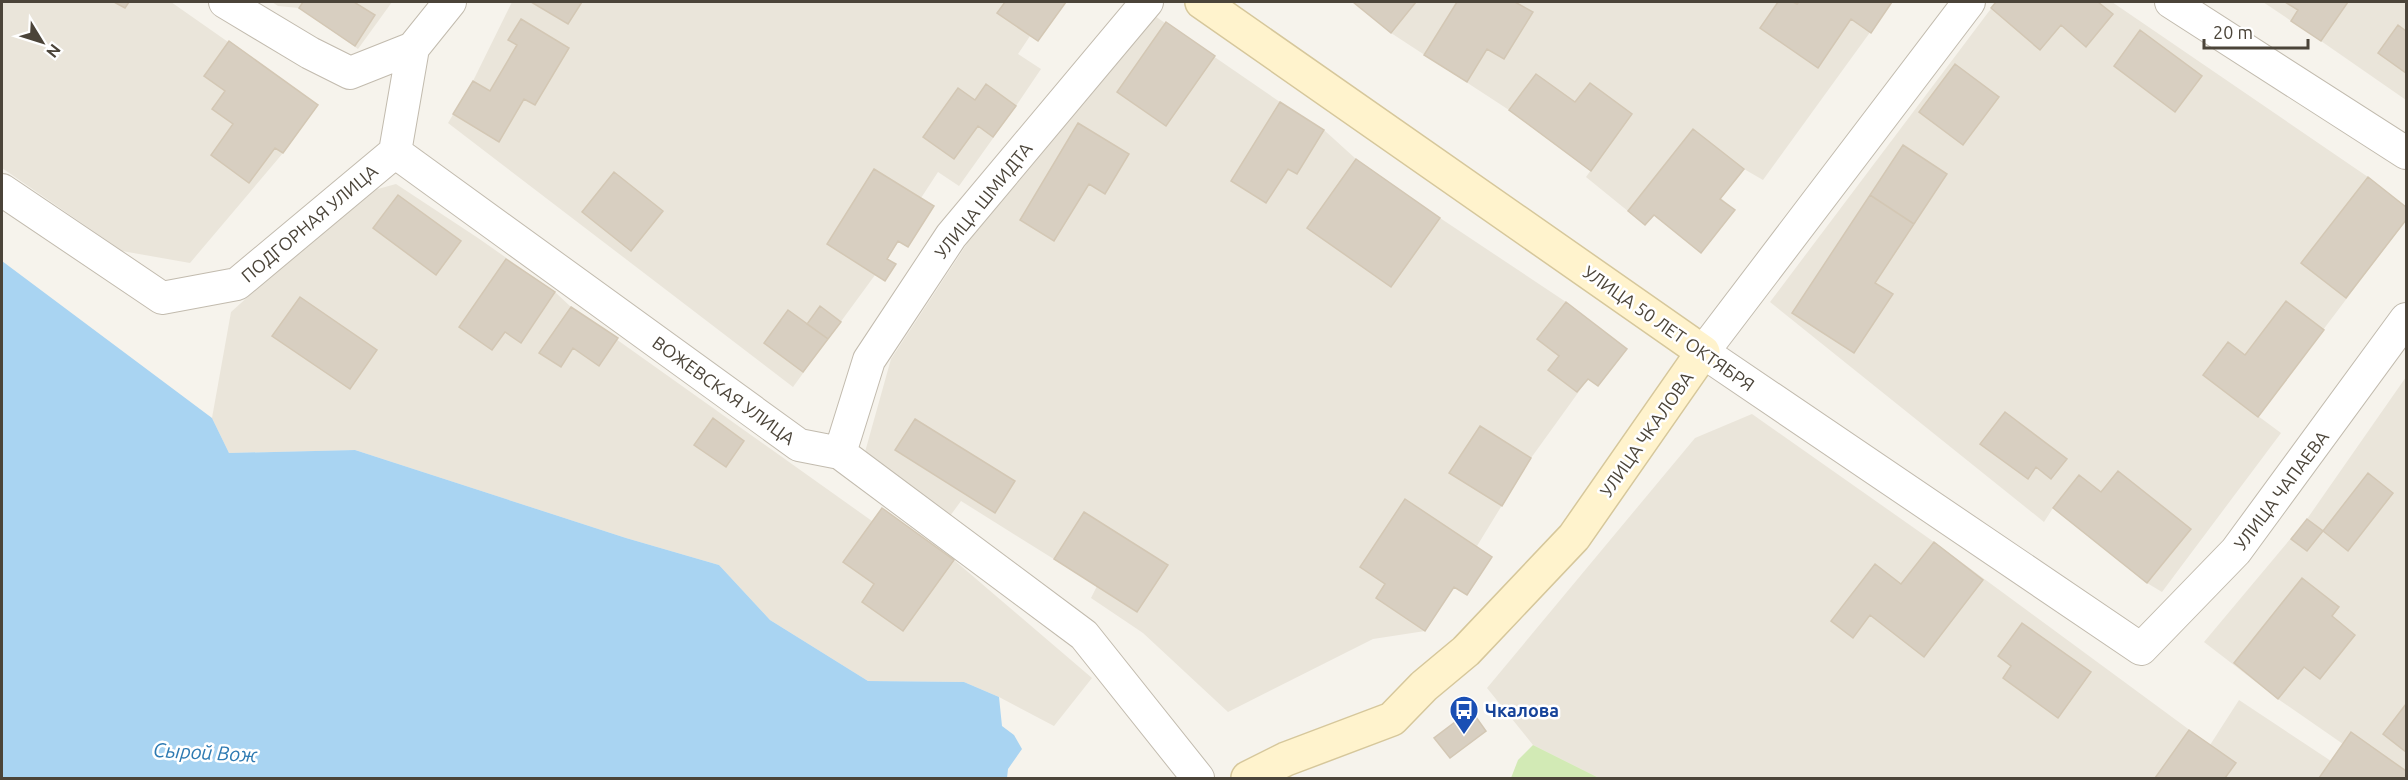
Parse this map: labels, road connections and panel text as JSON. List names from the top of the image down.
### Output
{
  "streets": {
    "main road": ["УЛИЦА 50 ЛЕТ ОКТЯБРЯ", "УЛИЦА ЧКАЛОВА"],
    "street": [
      "УЛИЦА ШМИДТА",
      "ПОДГОРНАЯ УЛИЦА",
      "ВОЖЕВСКАЯ УЛИЦА",
      "УЛИЦА ЧАПАЕВА"
    ]
  },
  "crossings": [
    ["УЛИЦА ШМИДТА", "ВОЖЕВСКАЯ УЛИЦА"],
    ["ПОДГОРНАЯ УЛИЦА", "ВОЖЕВСКАЯ УЛИЦА"],
    ["УЛИЦА 50 ЛЕТ ОКТЯБРЯ", "УЛИЦА ЧКАЛОВА"],
    ["УЛИЦА 50 ЛЕТ ОКТЯБРЯ", "УЛИЦА ЧАПАЕВА"]
  ],
  "water": ["Сырой Вож"],
  "places": {
    "bus stop": ["Чкалова"]
  },
  "scale_bar": "20 m",
  "north": "bottom right"
}
